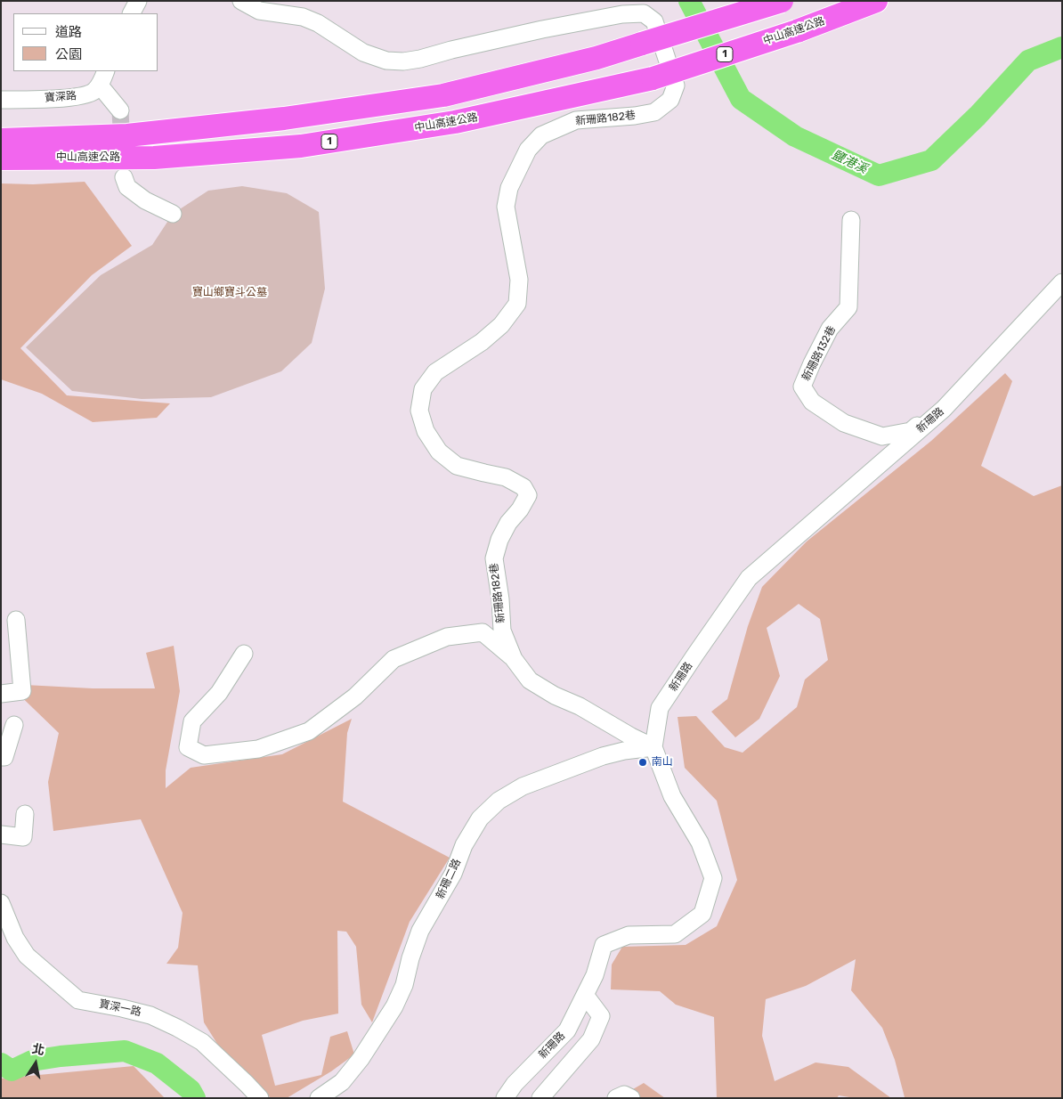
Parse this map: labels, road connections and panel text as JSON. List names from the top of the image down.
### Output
{
  "streets": {
    "highway": ["中山高速公路", "1"],
    "street": [
      "寶深路",
      "新珊路182巷",
      "新珊路132巷",
      "新珊路",
      "新珊二路",
      "寶深一路"
    ]
  },
  "crossings": [
    ["新珊路182巷", "新珊路"],
    ["新珊路182巷", "新珊二路"],
    ["新珊路132巷", "新珊路"],
    ["新珊路", "新珊二路"]
  ],
  "water": ["鹽港溪"],
  "parks": ["寶山鄉寶斗公墓"],
  "places": ["南山"],
  "legend": ["道路", "公園"],
  "north": "top"
}
